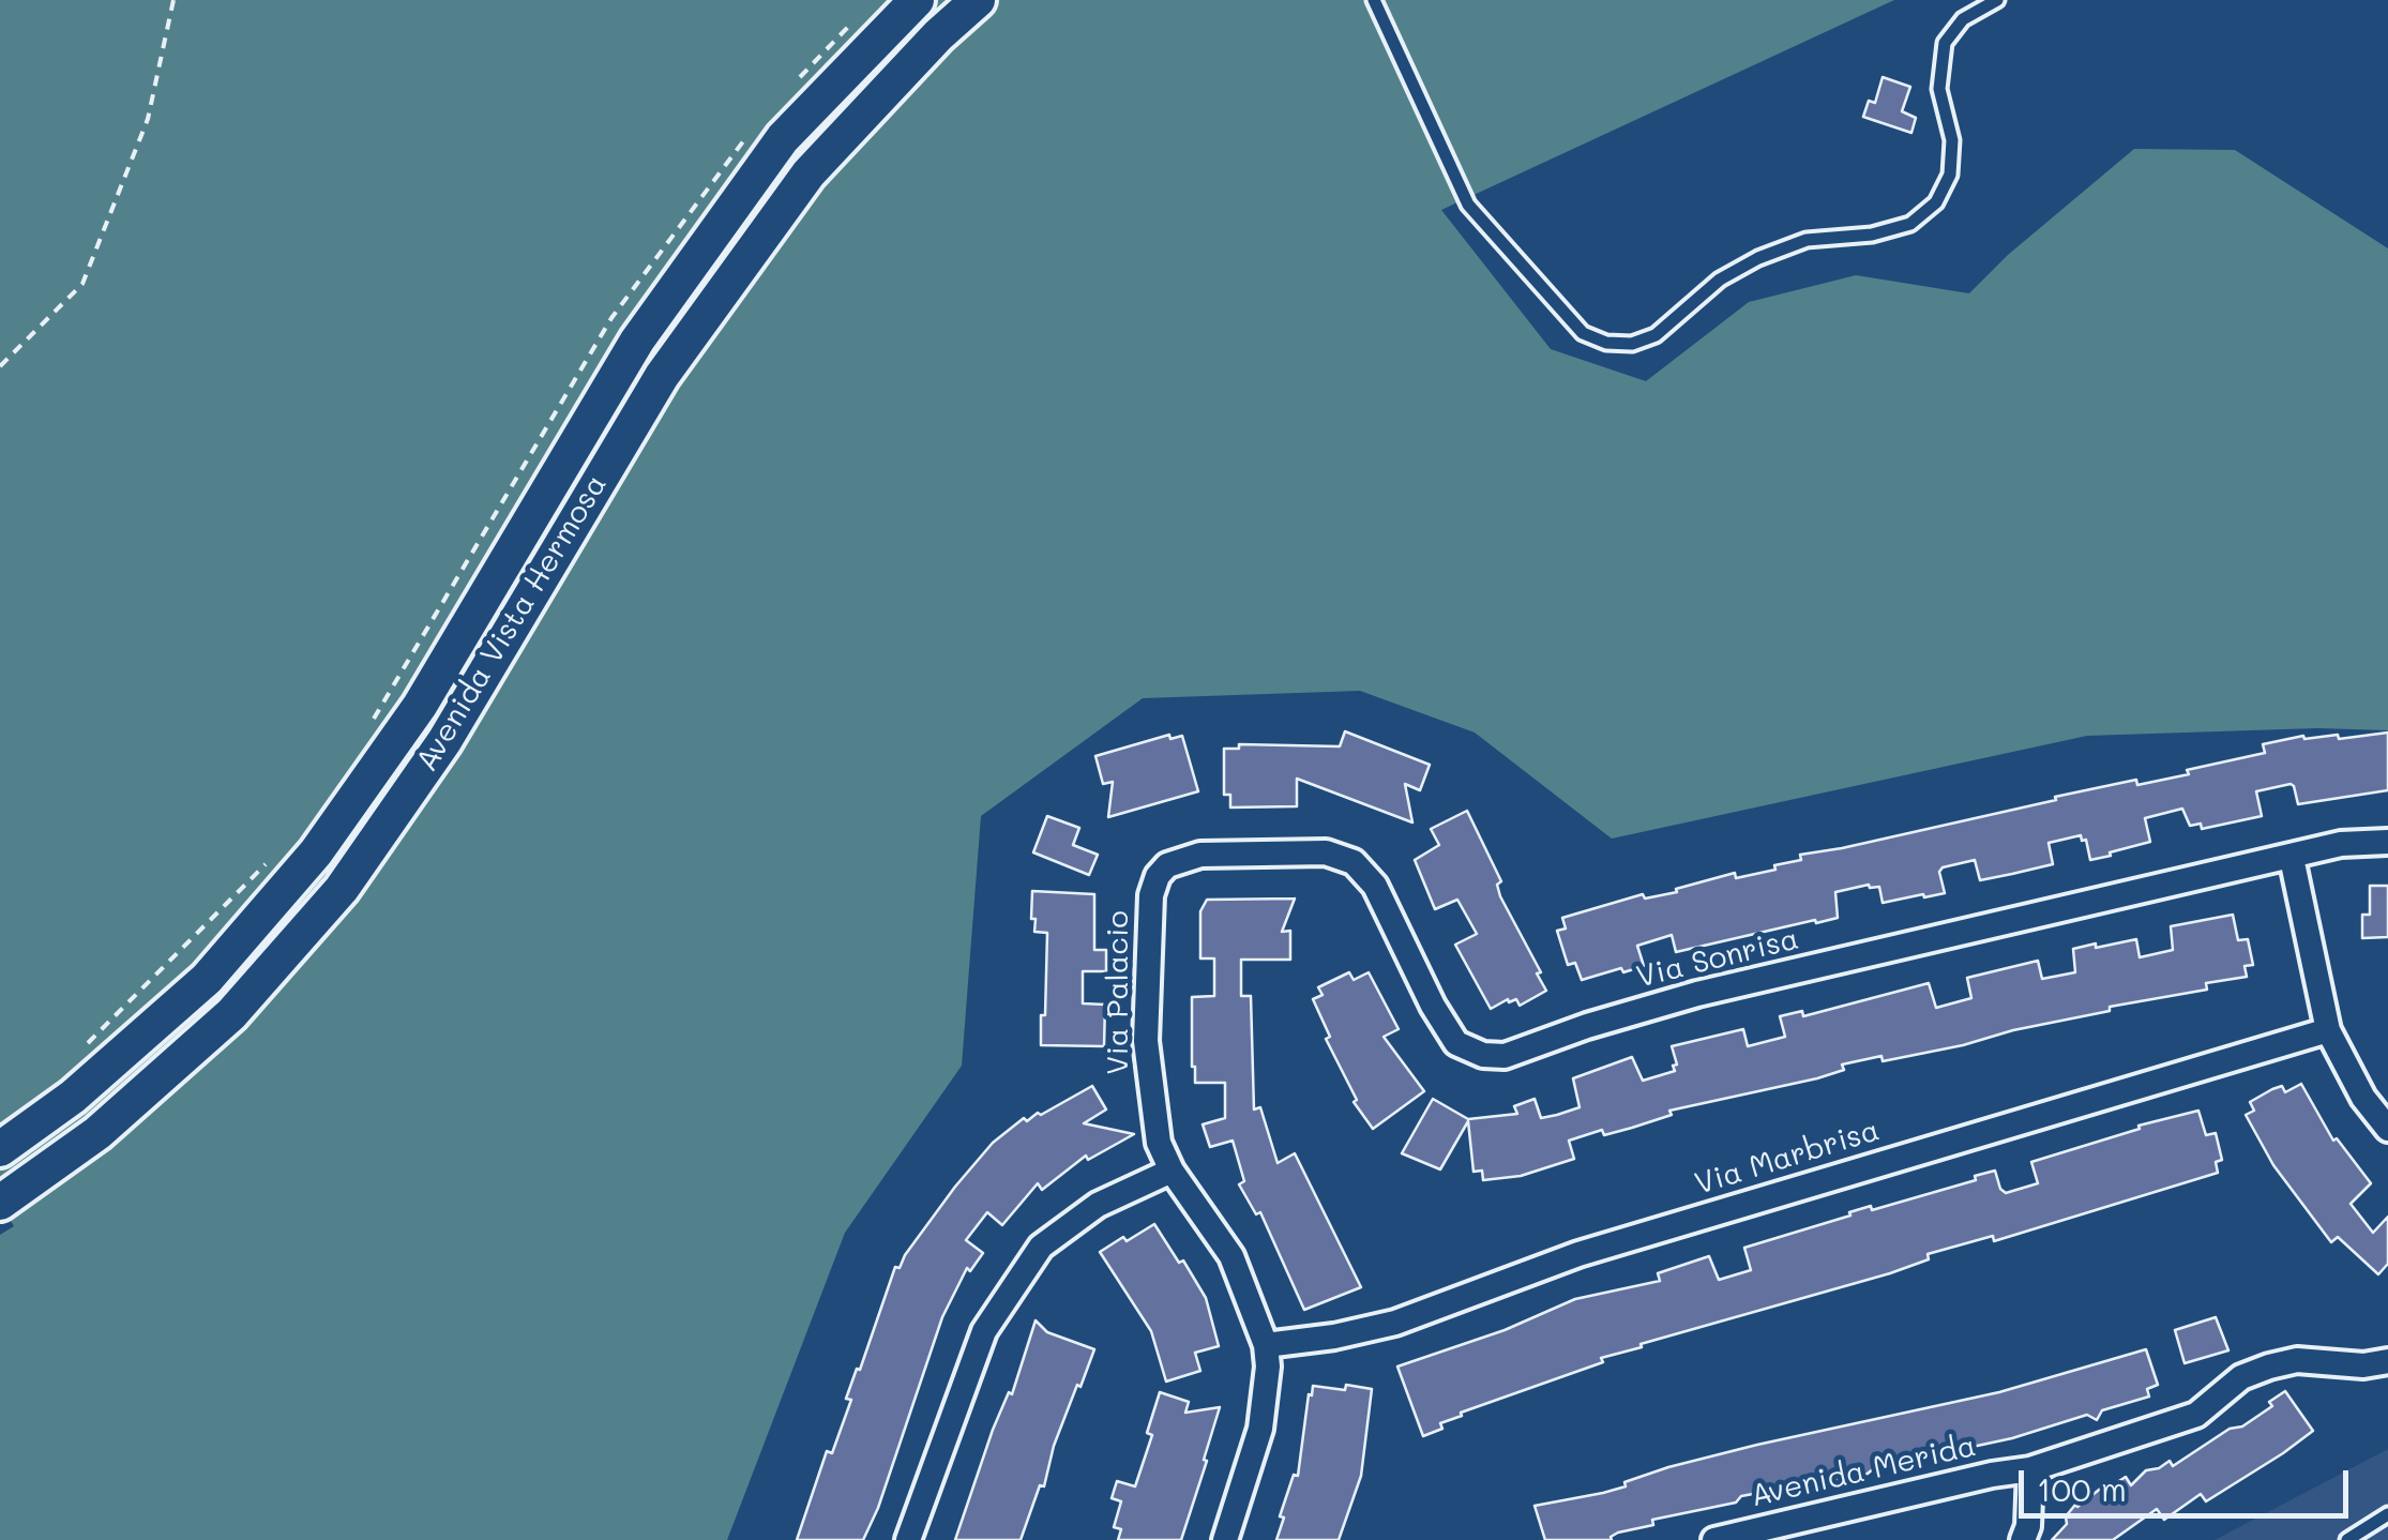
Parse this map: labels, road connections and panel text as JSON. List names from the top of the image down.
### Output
{
  "streets": {
    "main road": ["Avenida Vista Hermosa"],
    "street": [
      "Via Sonrisa",
      "Via Palacio",
      "Via Marbrisa",
      "Avenida Merida"
    ]
  },
  "crossings": [
    ["Via Sonrisa", "Via Palacio"],
    ["Via Palacio", "Via Marbrisa"]
  ],
  "scale_bar": "100 m"
}
